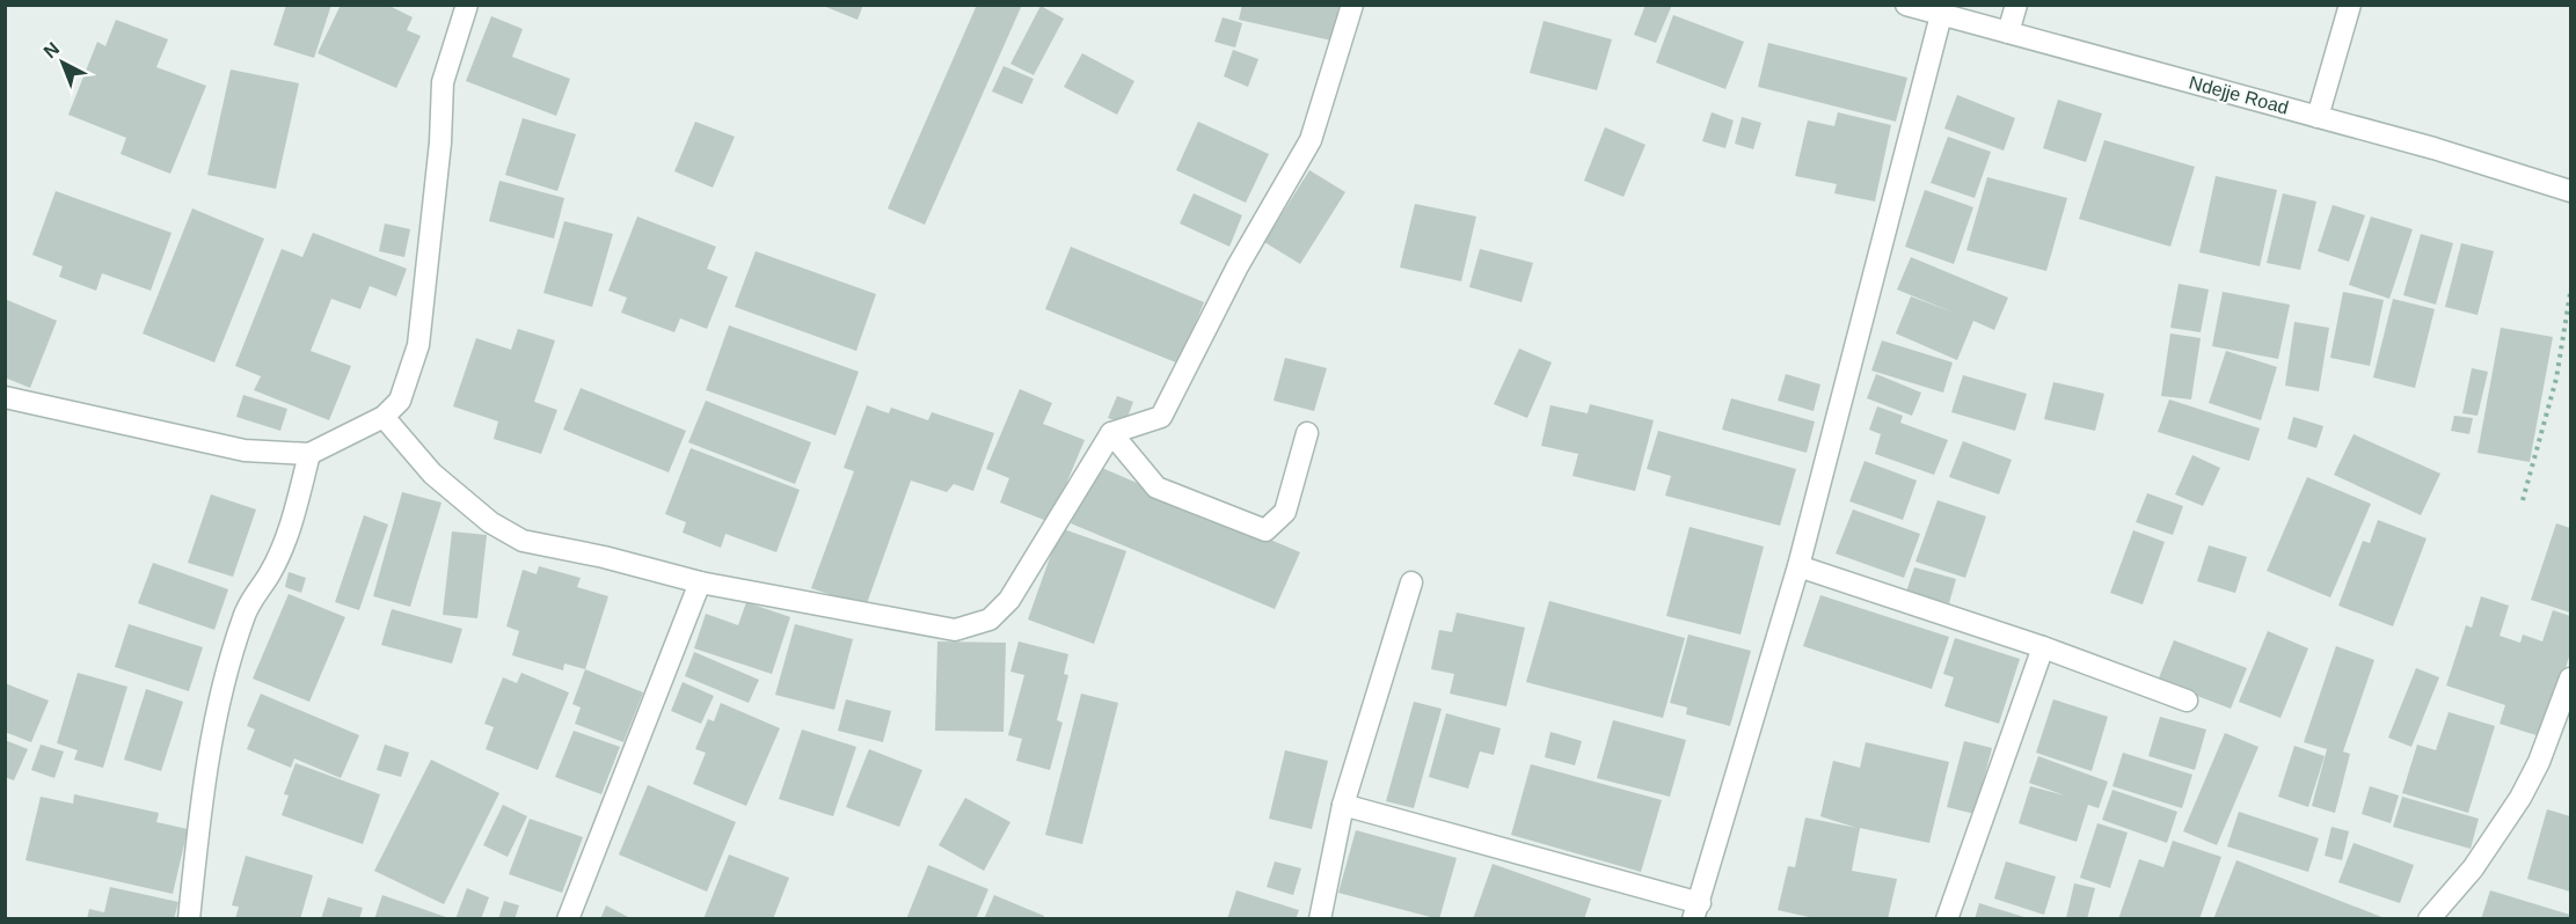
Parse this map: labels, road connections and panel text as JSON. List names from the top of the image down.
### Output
{
  "streets": {
    "street": ["Ndejje Road"]
  },
  "north": "top left"
}
